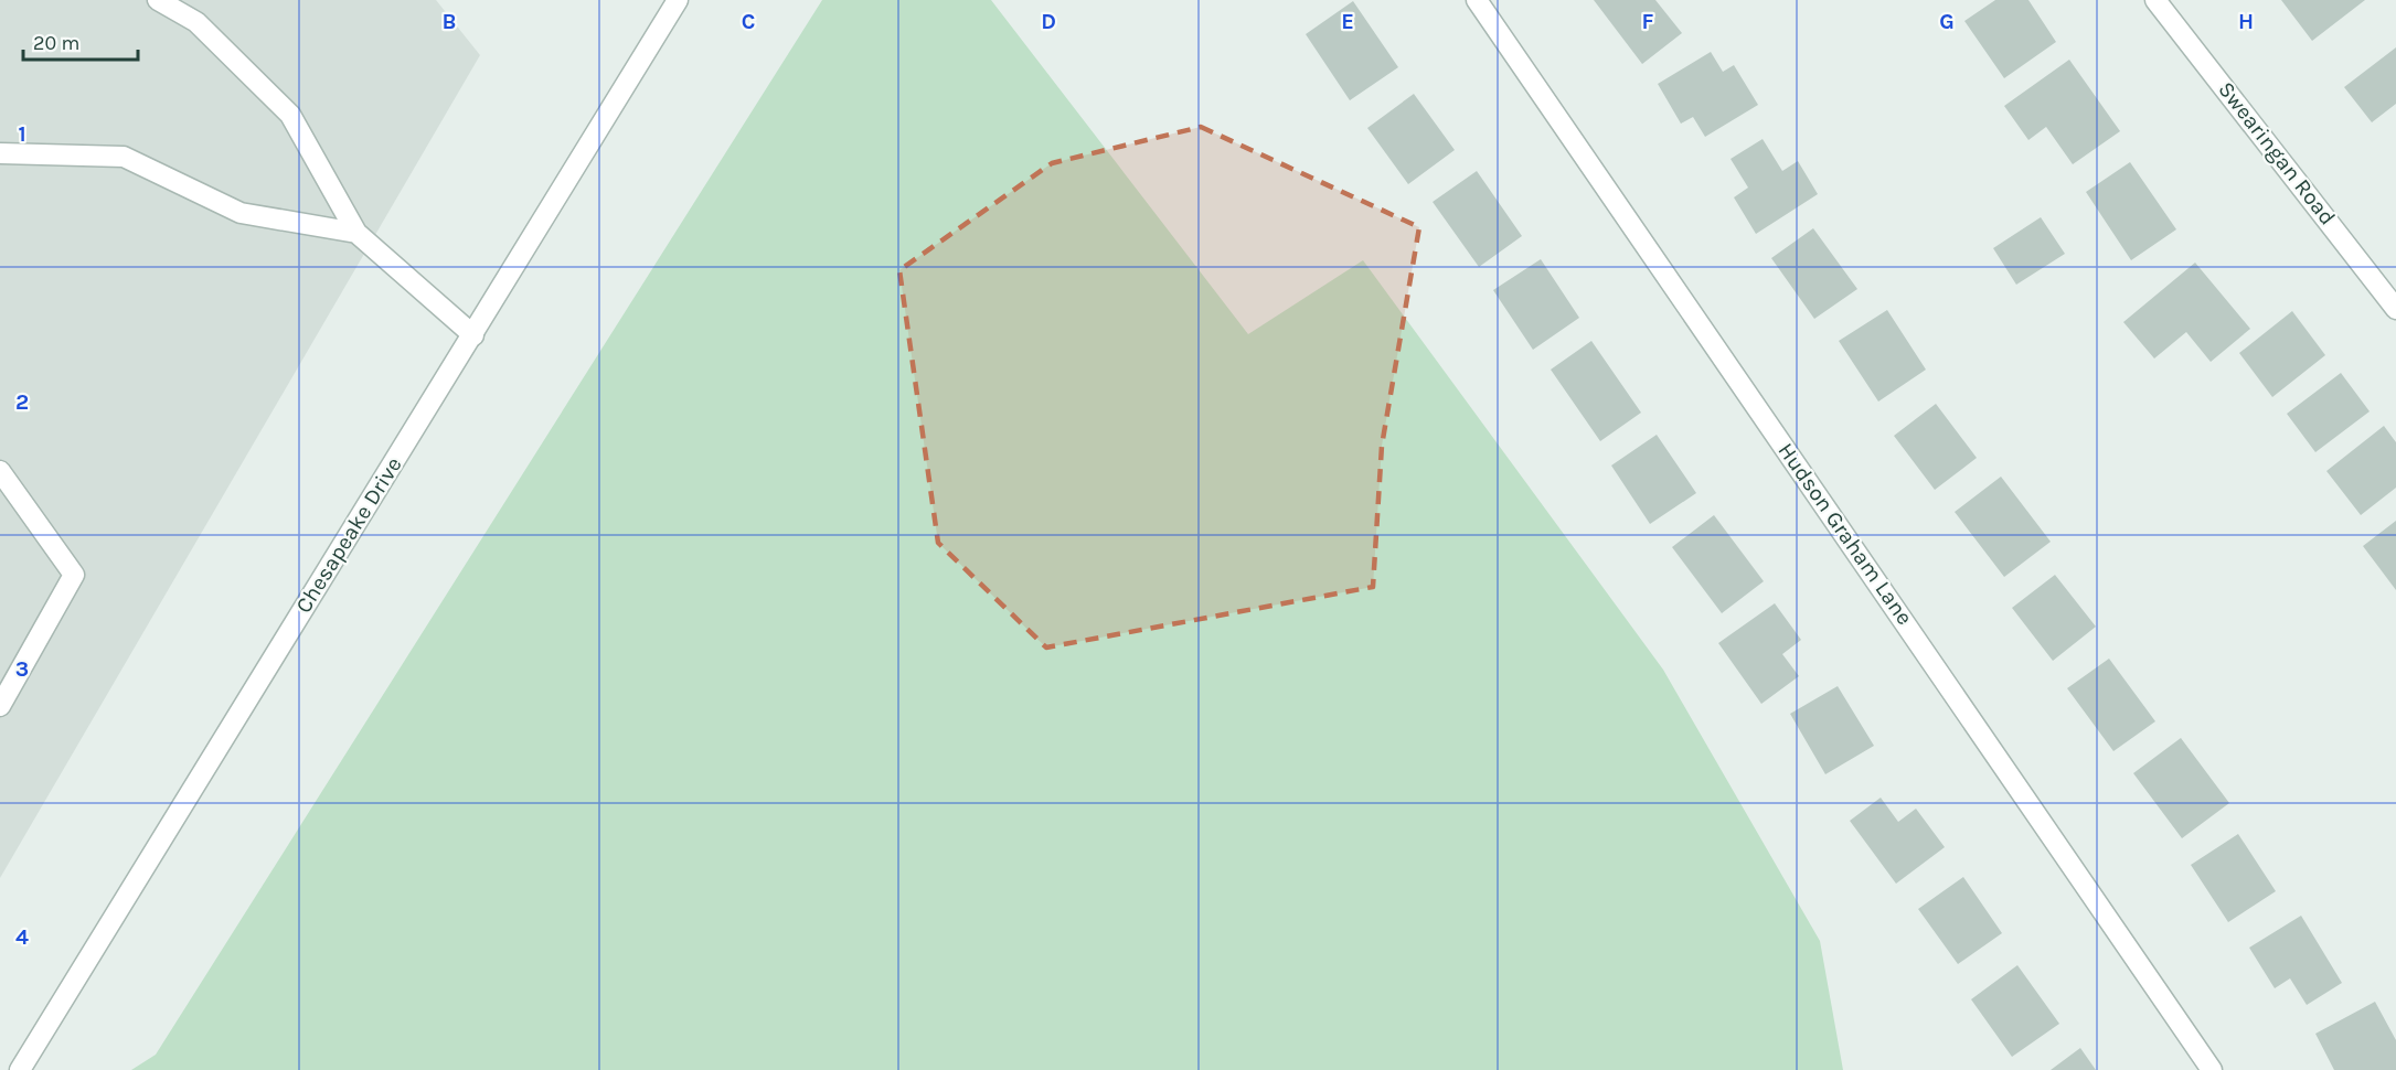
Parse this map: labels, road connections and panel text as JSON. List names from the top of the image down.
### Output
{
  "streets": {
    "street": ["Swearingan Road", "Hudson Graham Lane", "Chesapeake Drive"]
  },
  "scale_bar": "20 m",
  "grid": {
    "columns": [
      "B",
      "C",
      "D",
      "E",
      "F",
      "G",
      "H"
    ],
    "rows": [
      "1",
      "2",
      "3",
      "4"
    ]
  }
}
